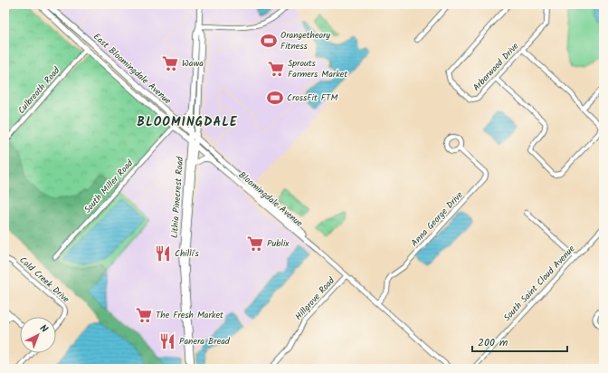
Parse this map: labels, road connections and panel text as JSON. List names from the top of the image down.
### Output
{
  "streets": {
    "main road": ["East Bloomingdale Avenue", "Lithia Pinecrest Road", "Bloomingdale Avenue"],
    "street": [
      "Arborwood Drive",
      "Culbreath Road",
      "South Miller Road",
      "Anna George Drive",
      "Cold Creek Drive",
      "South Saint Cloud Avenue",
      "Hillgrove Road"
    ]
  },
  "crossings": [
    ["East Bloomingdale Avenue", "Culbreath Road"],
    ["East Bloomingdale Avenue", "Lithia Pinecrest Road"],
    ["East Bloomingdale Avenue", "Bloomingdale Avenue"],
    ["Culbreath Road", "Bloomingdale Avenue"],
    ["South Miller Road", "Bloomingdale Avenue"],
    ["Lithia Pinecrest Road", "Bloomingdale Avenue"],
    ["Bloomingdale Avenue", "Anna George Drive"],
    ["Bloomingdale Avenue", "Hillgrove Road"]
  ],
  "districts": ["BLOOMINGDALE"],
  "places": {
    "sports": ["Orangetheory Fitness", "CrossFit FTM"],
    "supermarket": [
      "Wawa",
      "Sprouts Farmers Market",
      "Publix",
      "The Fresh Market"
    ],
    "restaurant": ["Chilli's", "Panera Bread"]
  },
  "scale_bar": "200 m",
  "north": "top right"
}
